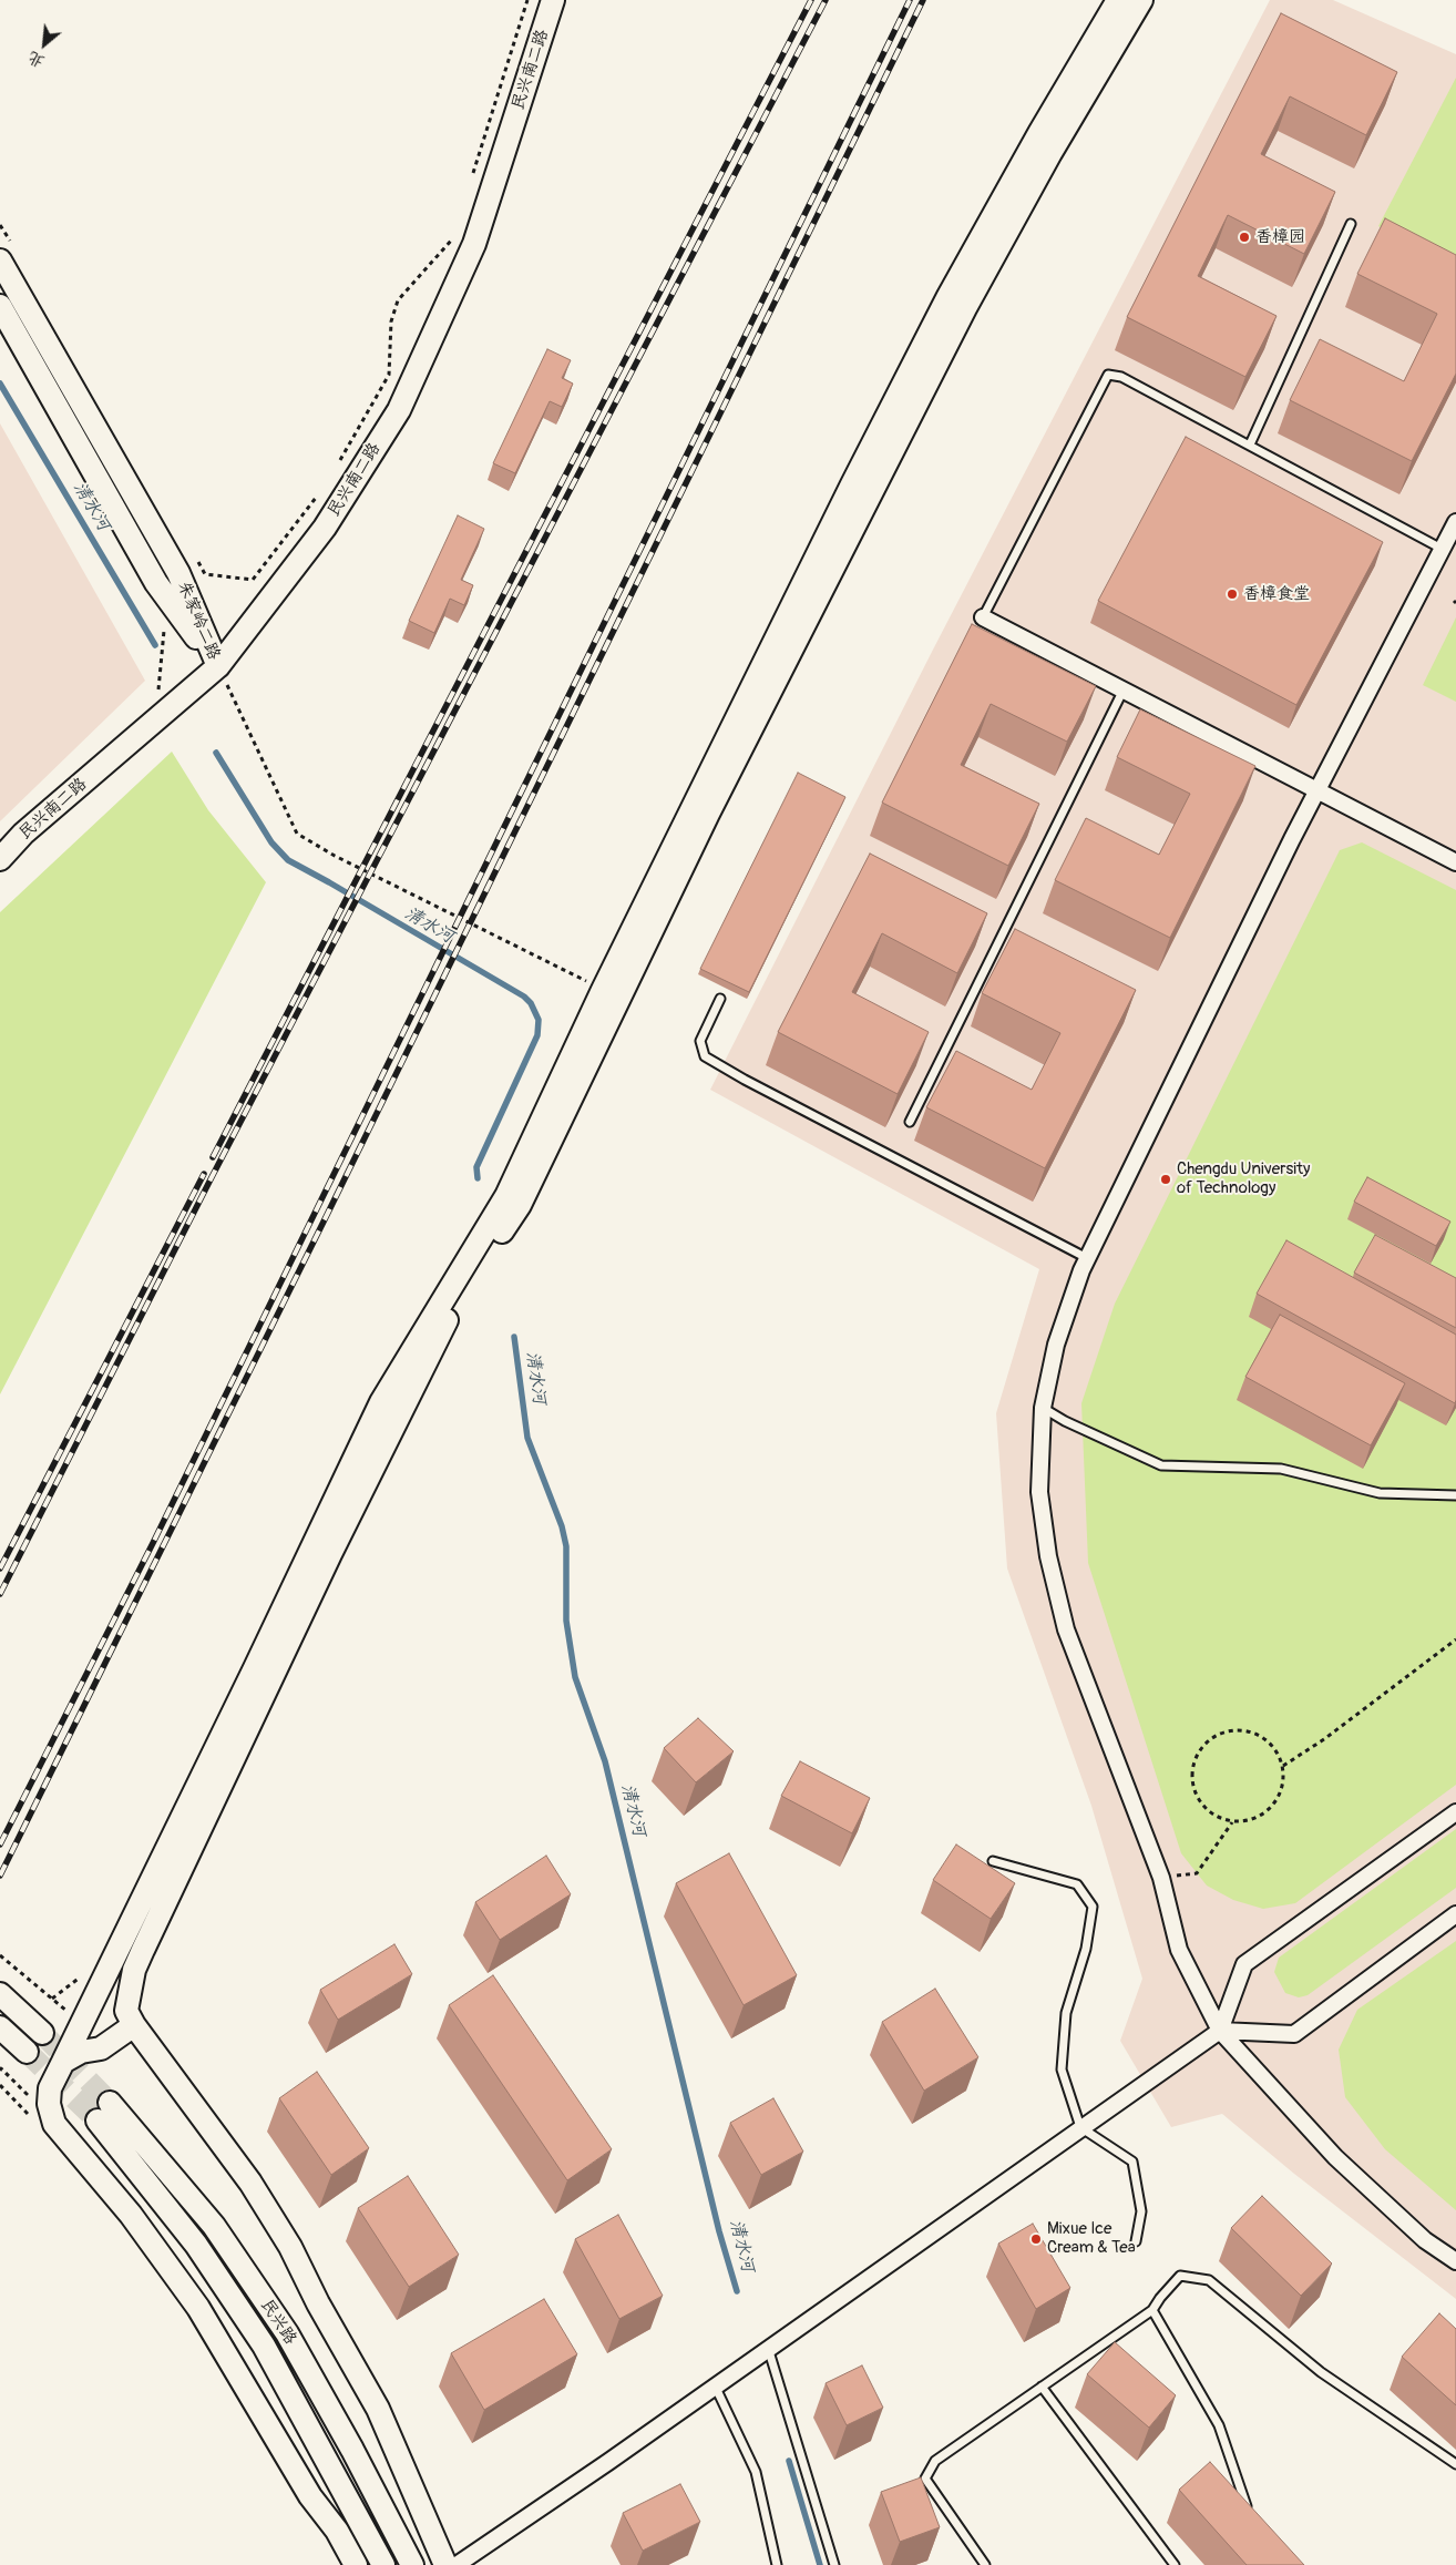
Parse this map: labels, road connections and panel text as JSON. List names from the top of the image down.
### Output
{
  "streets": {
    "street": ["民兴南二路", "朱家岭二路", "民兴路"]
  },
  "crossings": [
    ["民兴南二路", "朱家岭二路"]
  ],
  "water": ["清水河"],
  "places": [
    "香樟园",
    "香樟食堂",
    "Chengdu University of Technology",
    "Mixue Ice Cream & Tea"
  ],
  "north": "bottom left"
}
